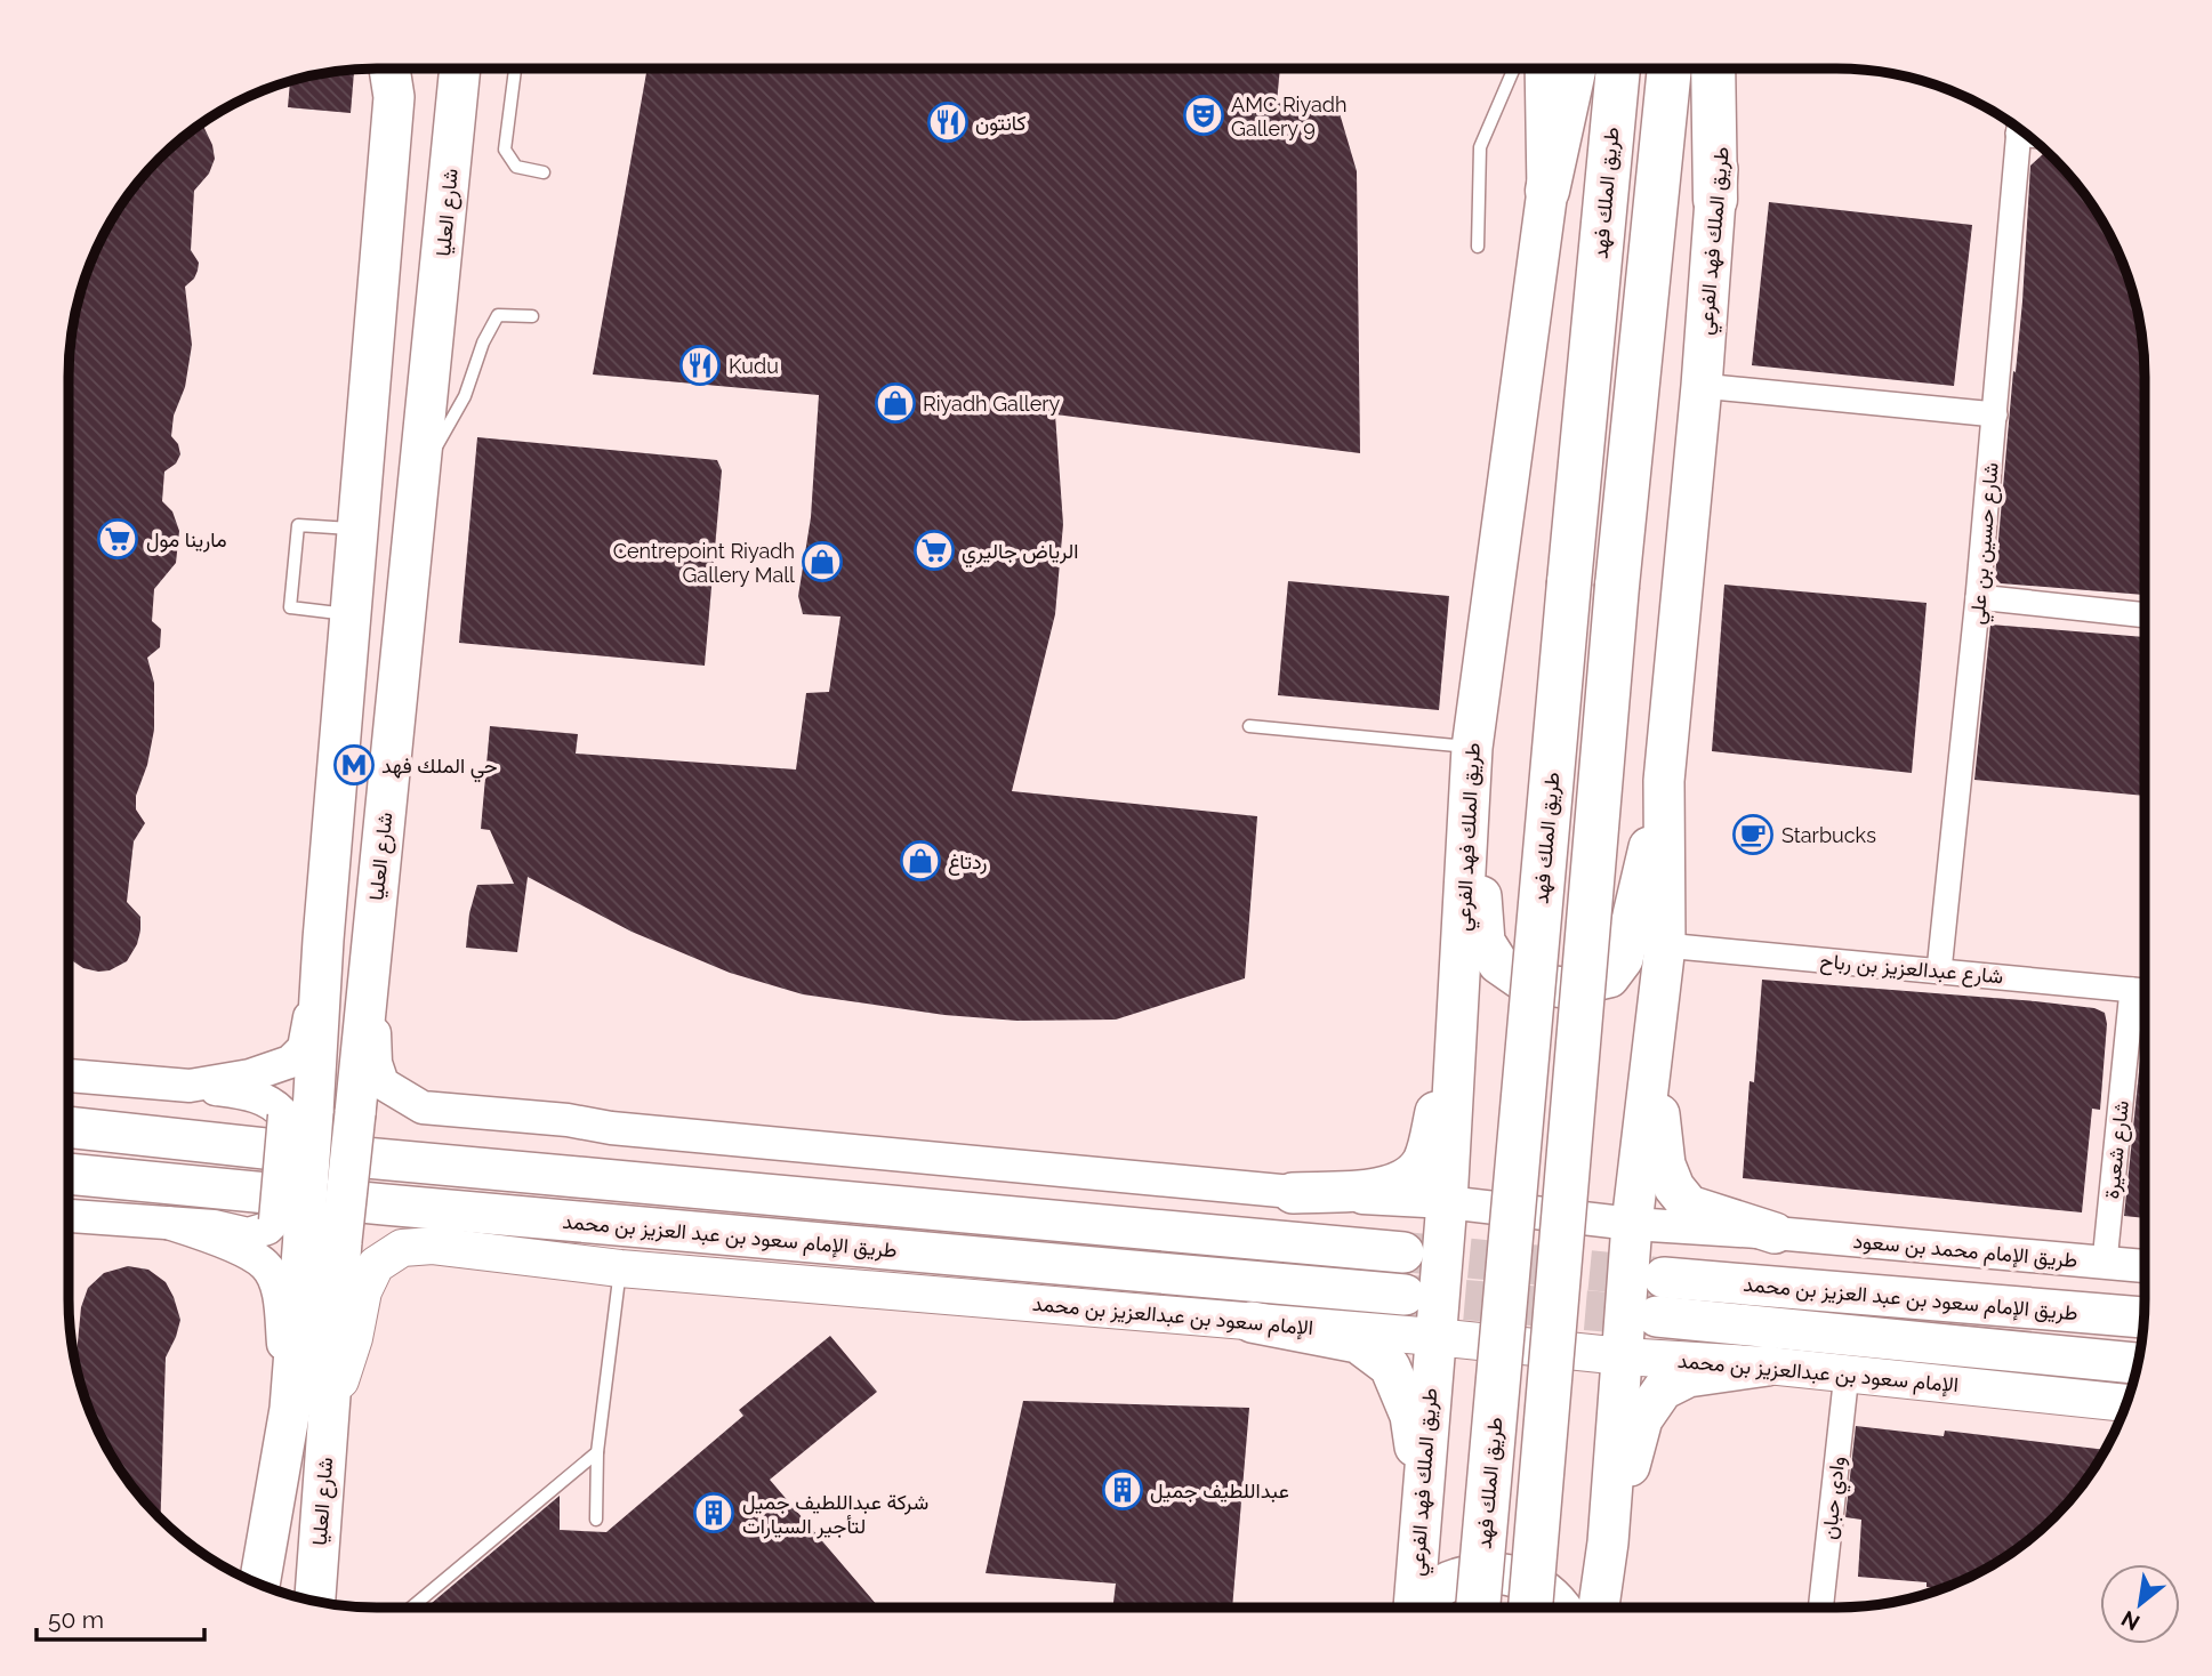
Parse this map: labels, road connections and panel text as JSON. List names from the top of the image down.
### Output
{
  "streets": {
    "highway": ["طريق الملك فهد"],
    "main road": [
      "شارع العليا",
      "طريق الملك فهد الفرعي",
      "طريق الإمام سعود بن عبد العزيز بن محمد",
      "الإمام سعود بن عبدالعزيز بن محمد"
    ],
    "street": [
      "شارع حسين بن علي",
      "شارع عبدالعزيز بن رباح",
      "شارع شعيرة",
      "طريق الإمام محمد بن سعود",
      "وادي حبان"
    ]
  },
  "crossings": [
    ["شارع العليا", "طريق الإمام محمد بن سعود"],
    ["شارع العليا", "الإمام سعود بن عبدالعزيز بن محمد"],
    ["طريق الملك فهد الفرعي", "شارع عبدالعزيز بن رباح"],
    ["طريق الملك فهد الفرعي", "طريق الإمام محمد بن سعود"],
    ["طريق الملك فهد الفرعي", "الإمام سعود بن عبدالعزيز بن محمد"],
    ["شارع حسين بن علي", "شارع عبدالعزيز بن رباح"],
    ["شارع عبدالعزيز بن رباح", "شارع شعيرة"],
    ["شارع شعيرة", "طريق الإمام محمد بن سعود"],
    ["الإمام سعود بن عبدالعزيز بن محمد", "وادي حبان"]
  ],
  "places": {
    "theatre": ["AMC Riyadh Gallery 9"],
    "restaurant": ["كانتون", "Kudu"],
    "shop": ["Riyadh Gallery", "Centrepoint Riyadh Gallery Mall", "ردتاغ"],
    "supermarket": ["مارينا مول", "الرياض جاليري"],
    "metro station": ["حي الملك فهد"],
    "cafe": ["Starbucks"],
    "building": ["عبداللطيف جميل", "شركة عبداللطيف جميل لتأجير السيارات"]
  },
  "scale_bar": "50 m",
  "north": "bottom left"
}
